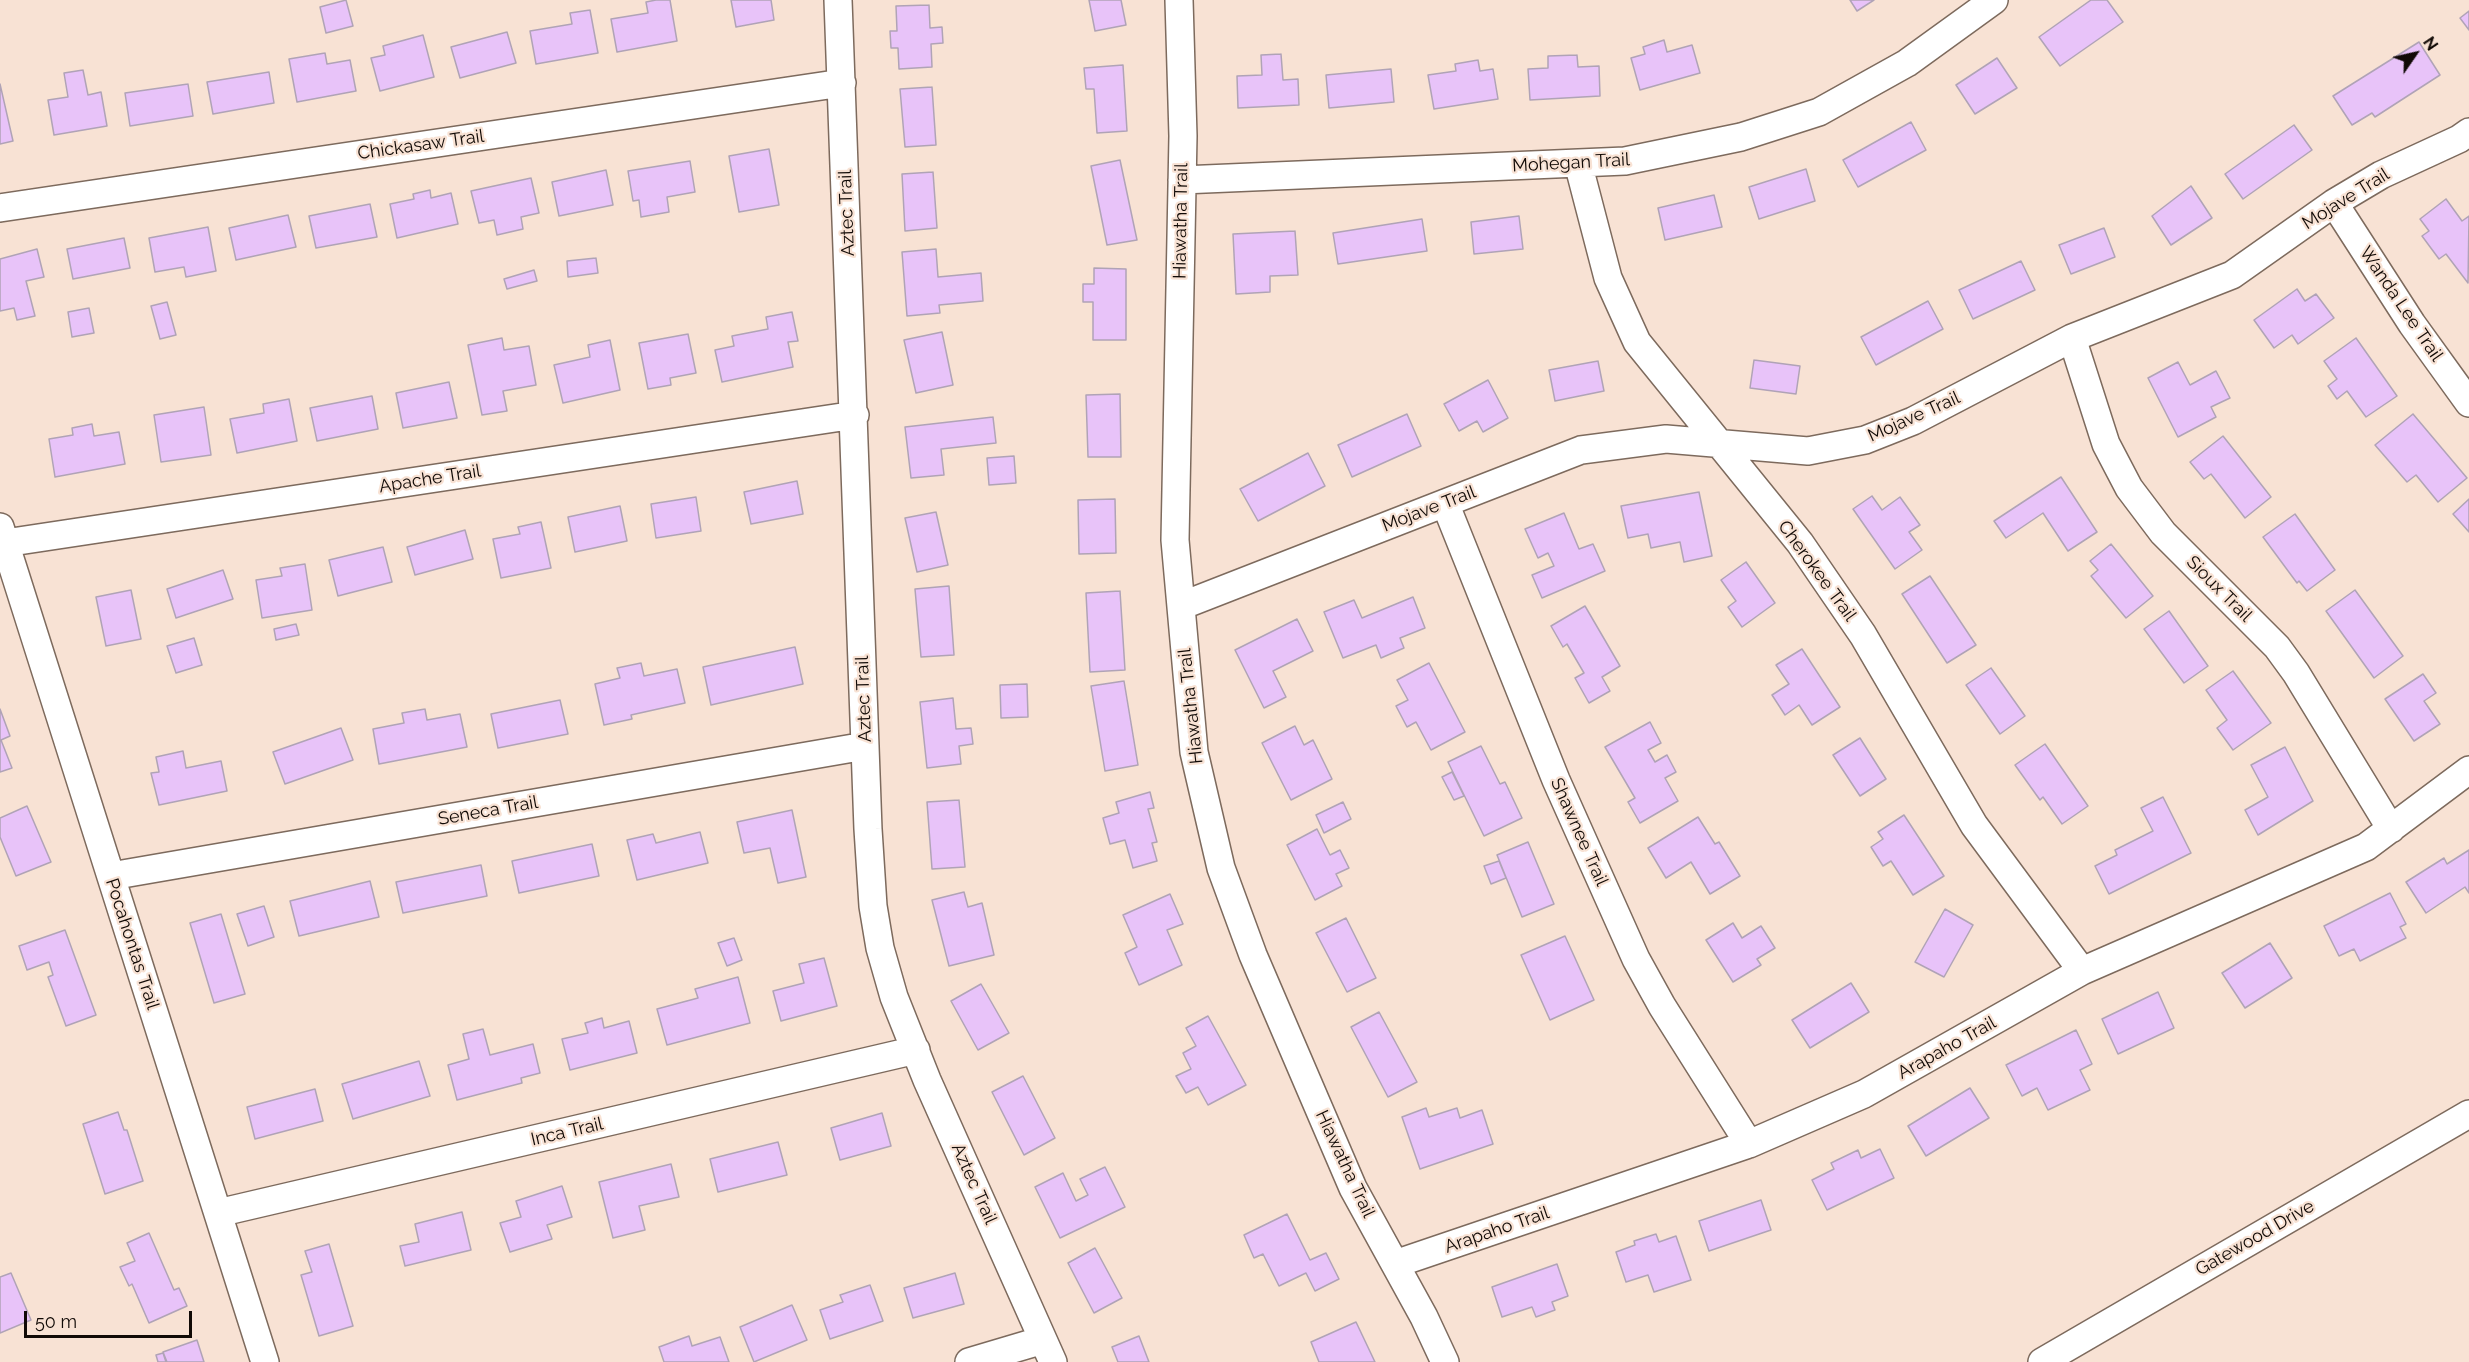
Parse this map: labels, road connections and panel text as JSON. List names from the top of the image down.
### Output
{
  "streets": {
    "street": [
      "Chickasaw Trail",
      "Mohegan Trail",
      "Mojave Trail",
      "Aztec Trail",
      "Hiawatha Trail",
      "Wanda Lee Trail",
      "Apache Trail",
      "Cherokee Trail",
      "Sioux Trail",
      "Seneca Trail",
      "Shawnee Trail",
      "Pocahontas Trail",
      "Arapaho Trail",
      "Inca Trail",
      "Gatewood Drive"
    ]
  },
  "crossings": [
    ["Chickasaw Trail", "Aztec Trail"],
    ["Mohegan Trail", "Hiawatha Trail"],
    ["Mohegan Trail", "Cherokee Trail"],
    ["Mojave Trail", "Hiawatha Trail"],
    ["Mojave Trail", "Wanda Lee Trail"],
    ["Mojave Trail", "Cherokee Trail"],
    ["Mojave Trail", "Sioux Trail"],
    ["Mojave Trail", "Shawnee Trail"],
    ["Aztec Trail", "Apache Trail"],
    ["Aztec Trail", "Seneca Trail"],
    ["Aztec Trail", "Inca Trail"],
    ["Hiawatha Trail", "Arapaho Trail"],
    ["Apache Trail", "Pocahontas Trail"],
    ["Cherokee Trail", "Arapaho Trail"],
    ["Sioux Trail", "Arapaho Trail"],
    ["Seneca Trail", "Pocahontas Trail"],
    ["Shawnee Trail", "Arapaho Trail"],
    ["Pocahontas Trail", "Inca Trail"]
  ],
  "scale_bar": "50 m",
  "north": "top right"
}
